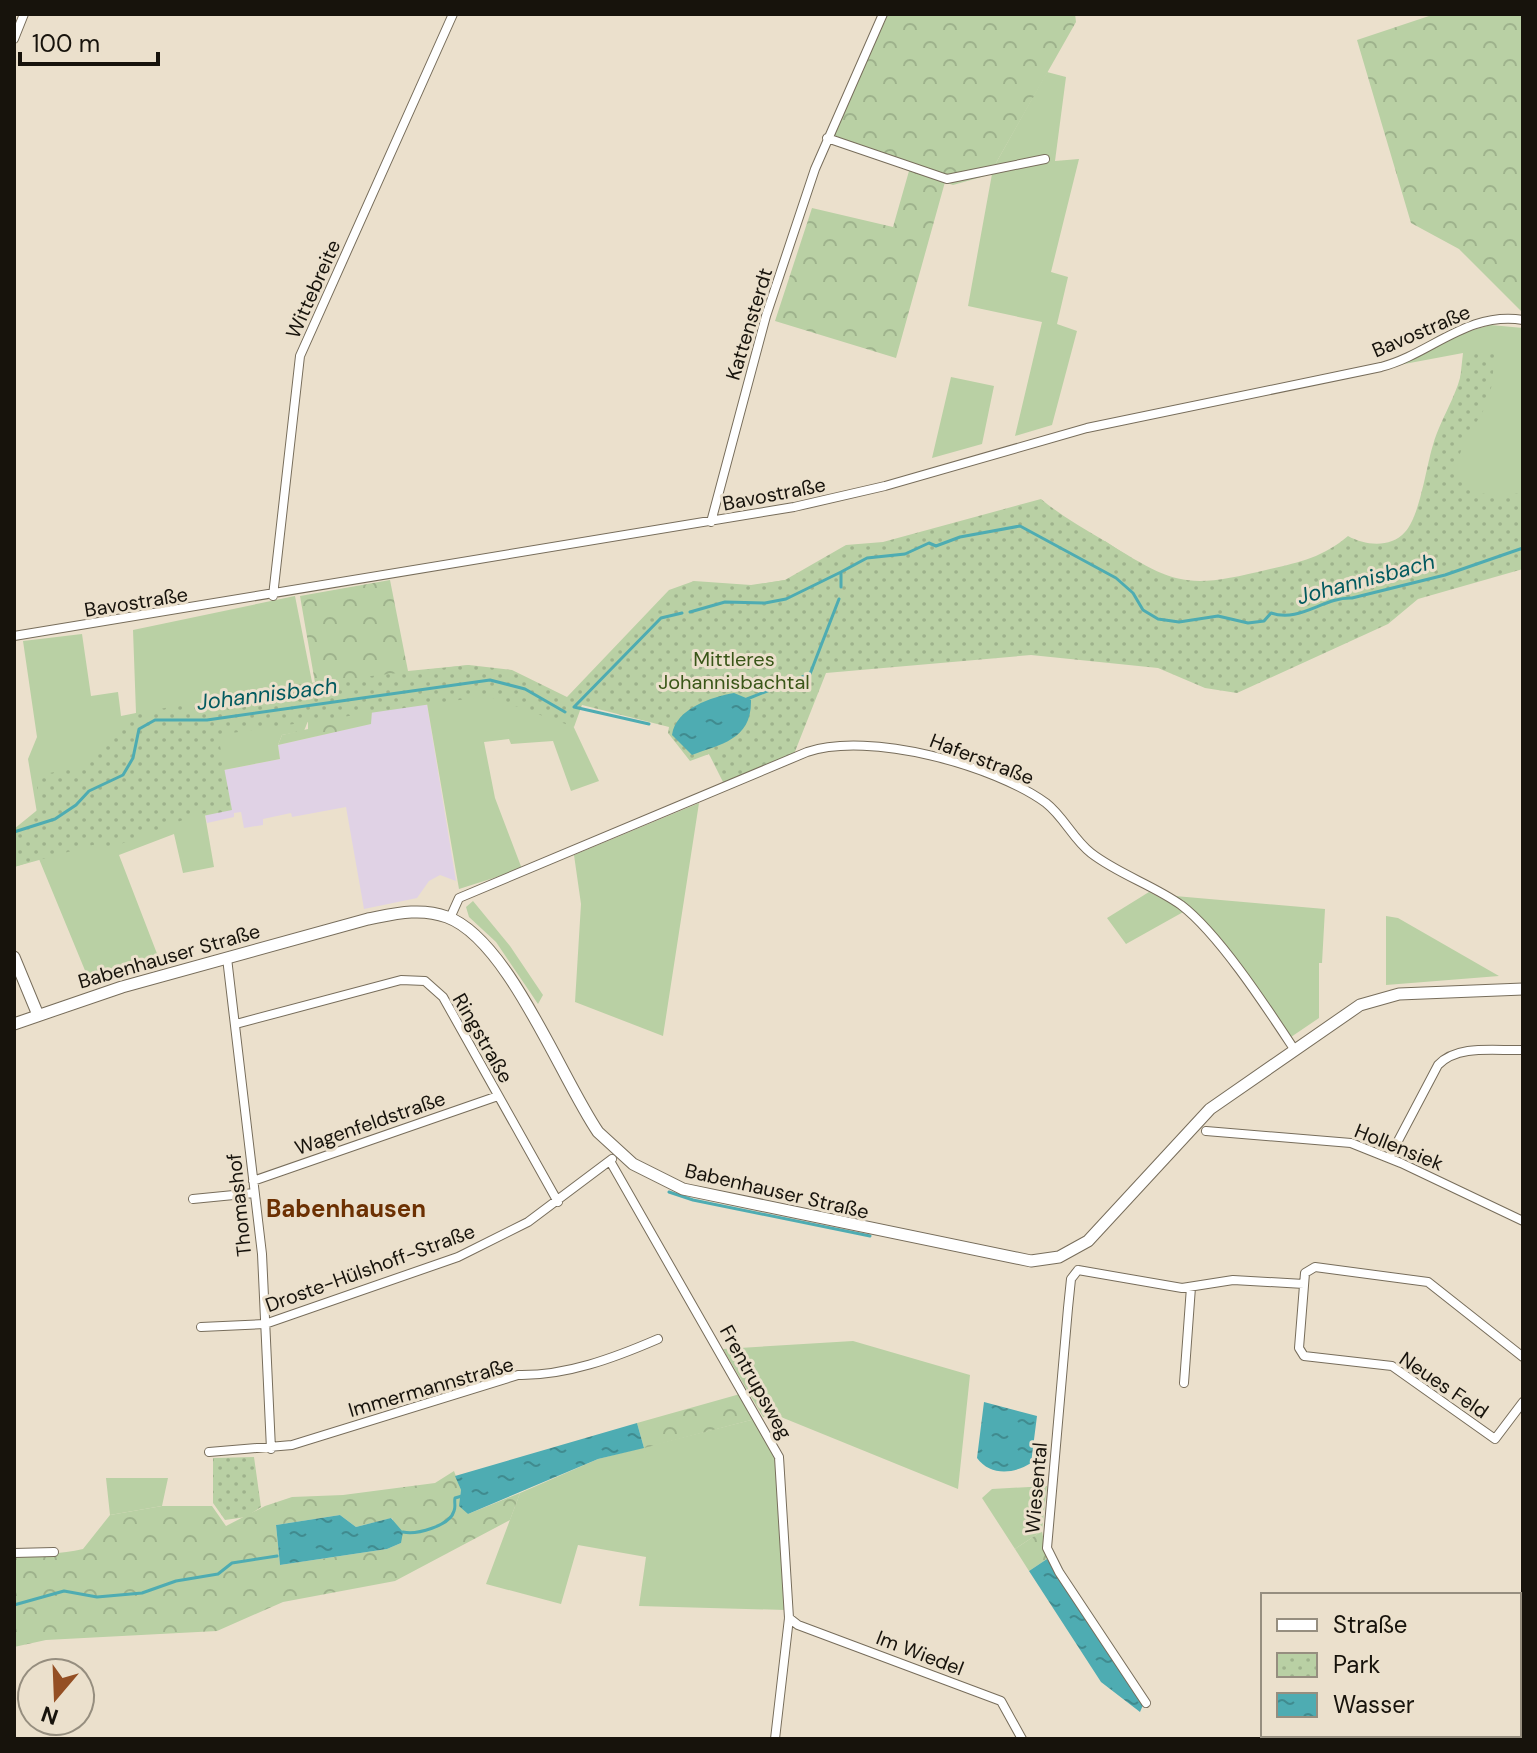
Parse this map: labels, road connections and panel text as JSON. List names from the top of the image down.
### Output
{
  "streets": {
    "main road": ["Babenhauser Straße"],
    "street": [
      "Wittebreite",
      "Kattensterdt",
      "Bavostraße",
      "Haferstraße",
      "Ringstraße",
      "Wagenfeldstraße",
      "Hollensiek",
      "Thomashof",
      "Droste-Hülshoff-Straße",
      "Frentrupsweg",
      "Neues Feld",
      "Immermannstraße",
      "Wiesental",
      "Im Wiedel"
    ]
  },
  "crossings": [
    ["Wittebreite", "Bavostraße"],
    ["Kattensterdt", "Bavostraße"],
    ["Haferstraße", "Babenhauser Straße"],
    ["Babenhauser Straße", "Thomashof"],
    ["Babenhauser Straße", "Droste-Hülshoff-Straße"],
    ["Babenhauser Straße", "Frentrupsweg"],
    ["Ringstraße", "Wagenfeldstraße"],
    ["Ringstraße", "Thomashof"],
    ["Ringstraße", "Droste-Hülshoff-Straße"],
    ["Wagenfeldstraße", "Thomashof"],
    ["Thomashof", "Droste-Hülshoff-Straße"],
    ["Thomashof", "Immermannstraße"],
    ["Droste-Hülshoff-Straße", "Frentrupsweg"],
    ["Frentrupsweg", "Im Wiedel"]
  ],
  "districts": ["Babenhausen"],
  "water": ["Johannisbach"],
  "parks": ["Mittleres Johannisbachtal"],
  "legend": ["Straße", "Park", "Wasser"],
  "scale_bar": "100 m",
  "north": "bottom"
}
